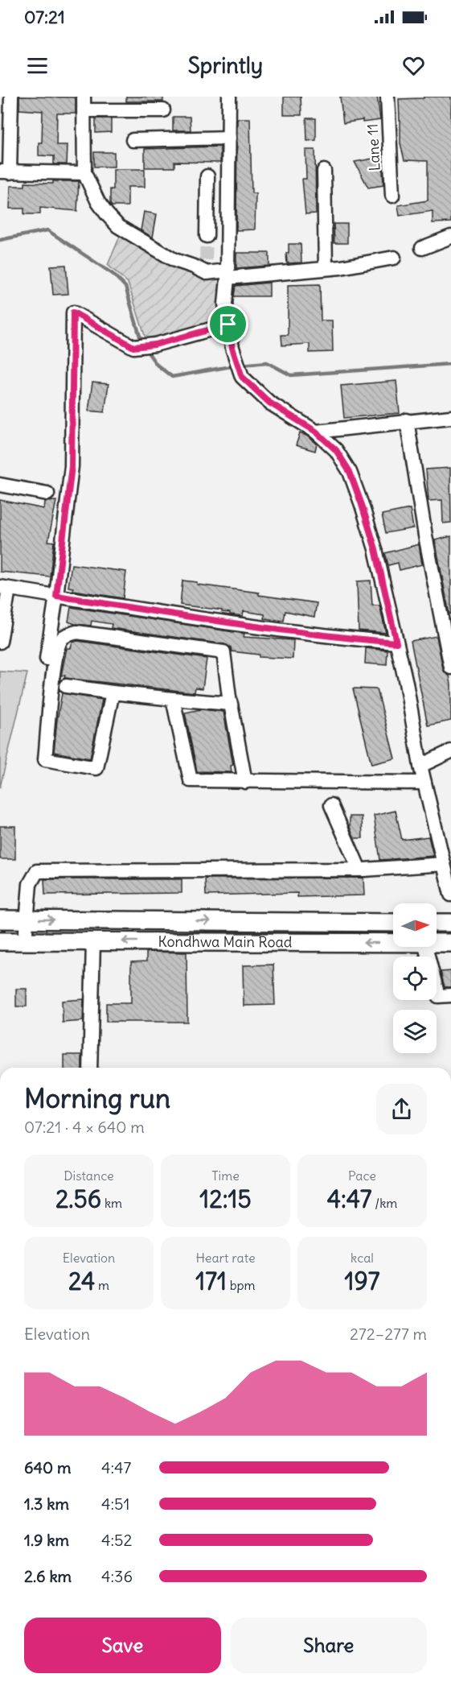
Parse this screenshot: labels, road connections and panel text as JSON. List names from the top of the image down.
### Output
{
  "streets": {
    "main road": ["Kondhwa Main Road"],
    "street": ["Lane 11"]
  },
  "north": "right",
  "page": {
    "status": "07:21",
    "header": "Sprintly",
    "heading": ["Morning run", "07:21 · 4 × 640 m"],
    "stats": [
      ["Distance", "2.56 km"],
      ["Time", "12:15"],
      ["Pace", "4:47 /km"],
      ["Elevation", "24 m"],
      ["Heart rate", "171 bpm"],
      ["kcal", "197"]
    ],
    "chart": ["Elevation", "272–277 m"],
    "list": [
      {
        "name": "640 m",
        "note": "4:47"
      },
      {
        "name": "1.3 km",
        "note": "4:51"
      },
      {
        "name": "1.9 km",
        "note": "4:52"
      },
      {
        "name": "2.6 km",
        "note": "4:36"
      }
    ],
    "buttons": ["Save", "Share"]
  }
}
